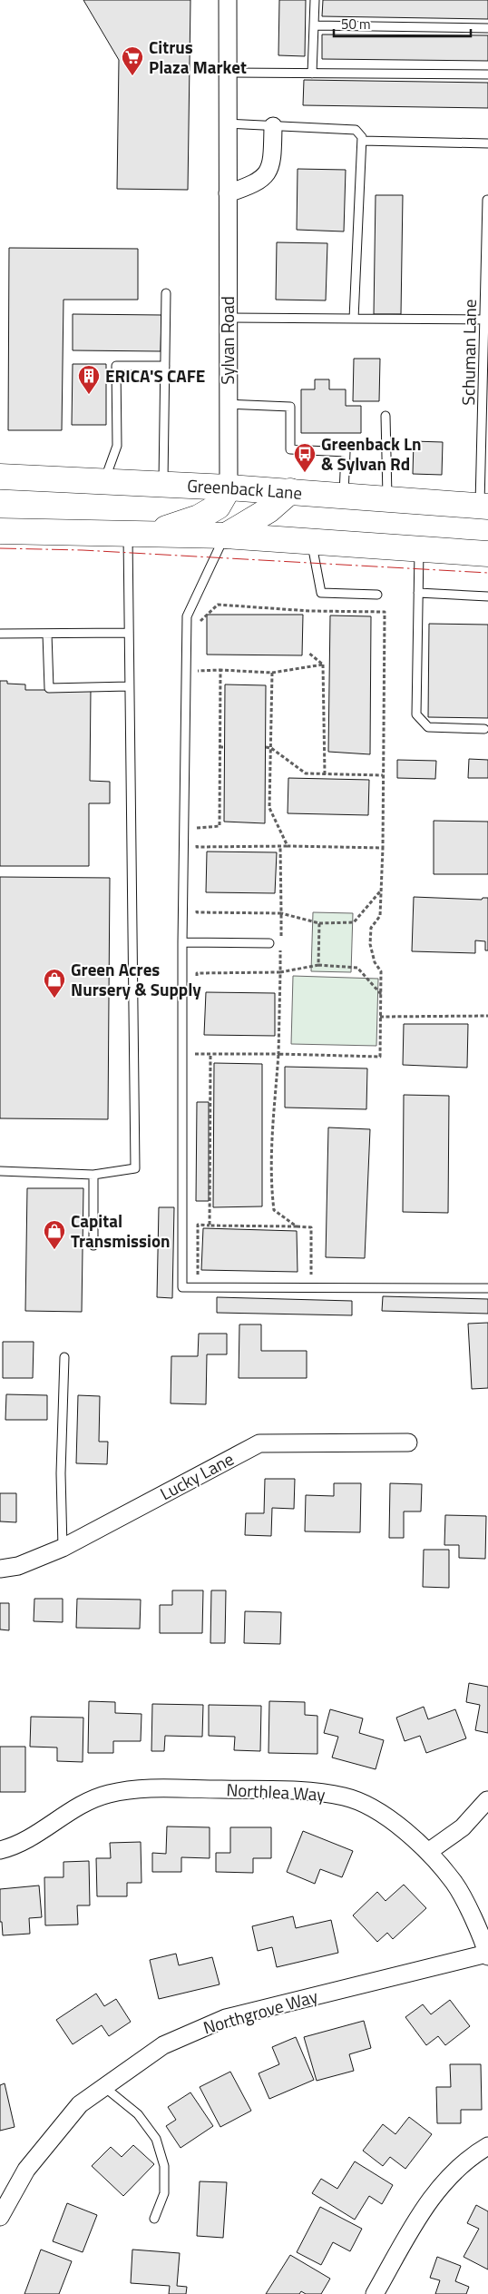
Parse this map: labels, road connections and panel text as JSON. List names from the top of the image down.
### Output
{
  "streets": {
    "main road": ["Greenback Lane"],
    "street": [
      "Sylvan Road",
      "Lucky Lane",
      "Northlea Way",
      "Northgrove Way"
    ],
    "lane": ["Schuman Lane"]
  },
  "crossings": [
    ["Sylvan Road", "Greenback Lane"],
    ["Schuman Lane", "Greenback Lane"],
    ["Northlea Way", "Northgrove Way"]
  ],
  "places": {
    "supermarket": ["Citrus Plaza Market"],
    "building": ["ERICA'S CAFE"],
    "bus stop": ["Greenback Ln & Sylvan Rd"],
    "shop": ["Green Acres Nursery & Supply", "Capital Transmission"]
  },
  "scale_bar": "50 m"
}
